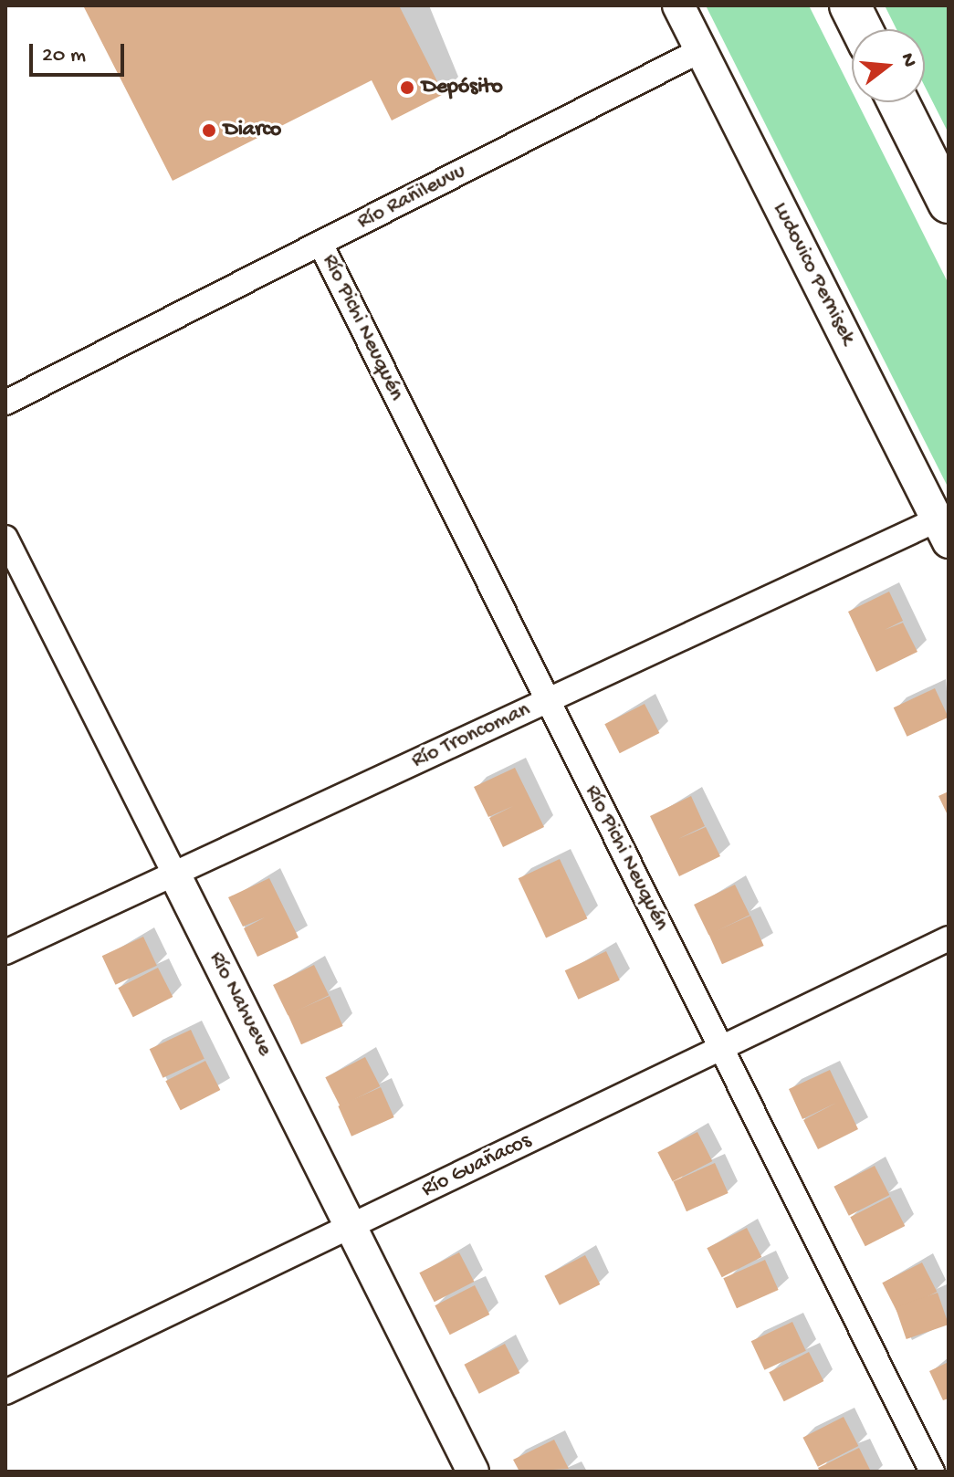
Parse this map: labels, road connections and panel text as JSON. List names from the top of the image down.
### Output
{
  "streets": {
    "street": [
      "Río Rañileuvu",
      "Ludovico Pernisek",
      "Río Pichi Neuquén",
      "Río Troncoman",
      "Río Nahueve",
      "Río Guañacos"
    ]
  },
  "crossings": [
    ["Río Rañileuvu", "Ludovico Pernisek"],
    ["Río Rañileuvu", "Río Pichi Neuquén"],
    ["Ludovico Pernisek", "Río Troncoman"],
    ["Río Pichi Neuquén", "Río Troncoman"],
    ["Río Pichi Neuquén", "Río Guañacos"],
    ["Río Troncoman", "Río Nahueve"],
    ["Río Nahueve", "Río Guañacos"]
  ],
  "places": ["Depósito", "Diarco"],
  "scale_bar": "20 m",
  "north": "right"
}
